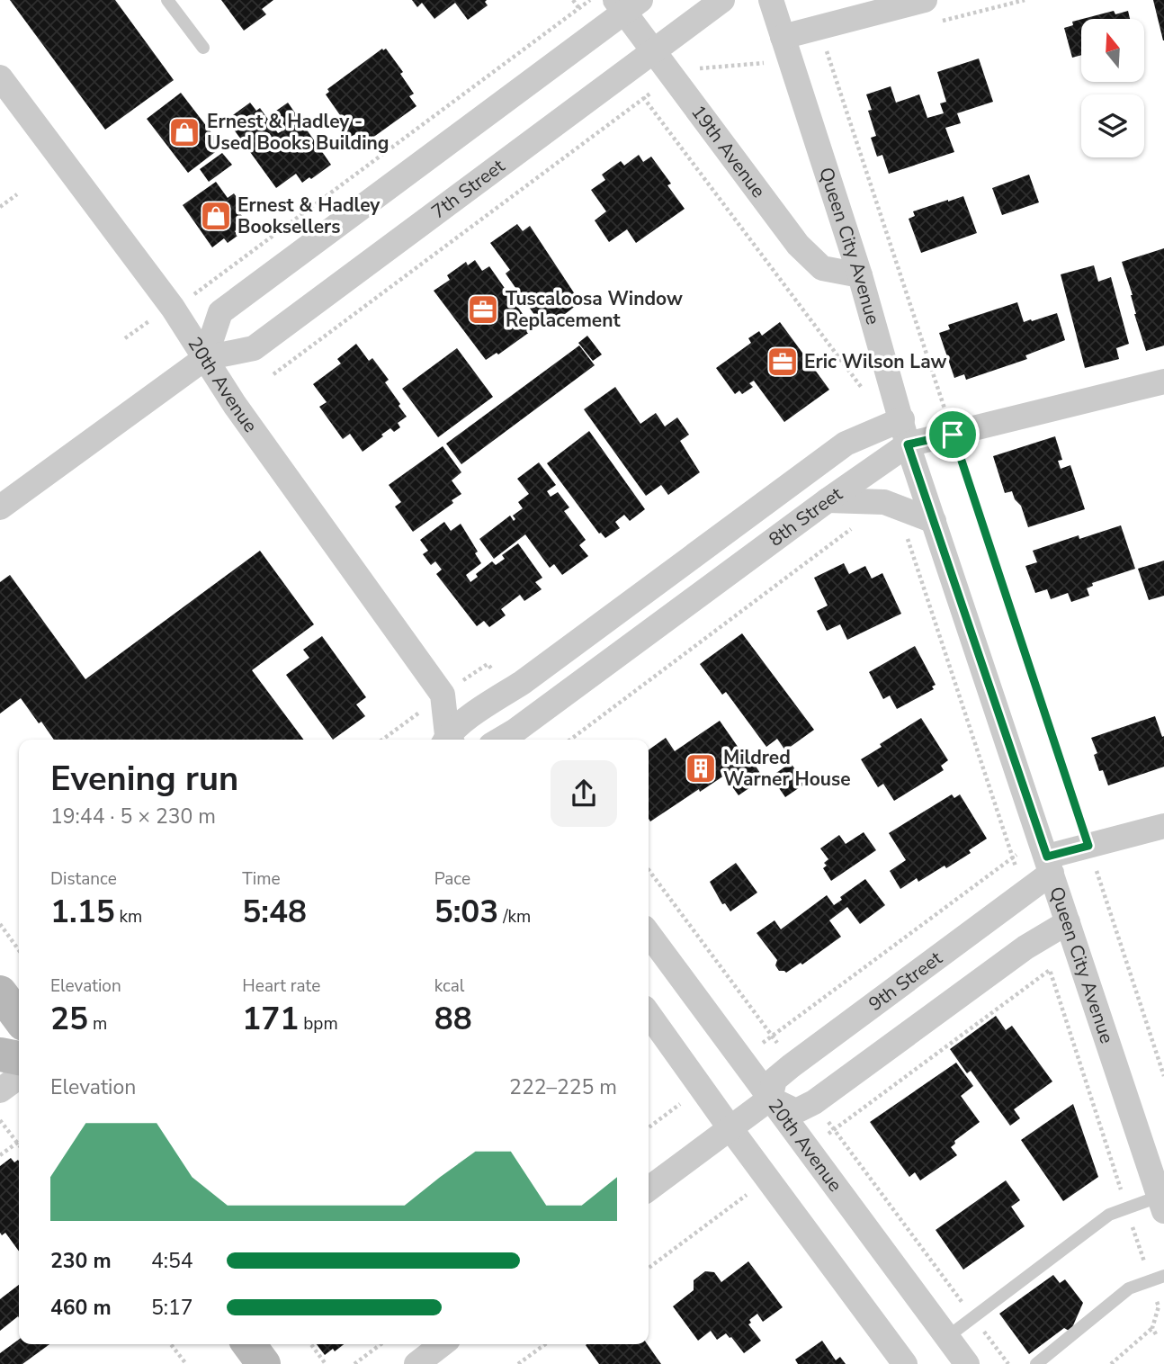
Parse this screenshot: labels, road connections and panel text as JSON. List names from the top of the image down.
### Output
{
  "streets": {
    "street": [
      "19th Avenue",
      "7th Street",
      "Queen City Avenue",
      "20th Avenue",
      "8th Street",
      "9th Street"
    ]
  },
  "crossings": [
    ["19th Avenue", "7th Street"],
    ["19th Avenue", "Queen City Avenue"],
    ["7th Street", "20th Avenue"],
    ["Queen City Avenue", "8th Street"],
    ["Queen City Avenue", "9th Street"],
    ["20th Avenue", "9th Street"]
  ],
  "places": {
    "shop": ["Ernest & Hadley - Used Books Building", "Ernest & Hadley Booksellers"],
    "office": ["Tuscaloosa Window Replacement", "Eric Wilson Law"],
    "building": ["Mildred Warner House"]
  },
  "north": "top",
  "page": {
    "heading": ["Evening run", "19:44 · 5 × 230 m"],
    "stats": [
      ["Distance", "1.15 km"],
      ["Time", "5:48"],
      ["Pace", "5:03 /km"],
      ["Elevation", "25 m"],
      ["Heart rate", "171 bpm"],
      ["kcal", "88"]
    ],
    "chart": ["Elevation", "222–225 m"],
    "list": [
      {
        "name": "230 m",
        "note": "4:54"
      },
      {
        "name": "460 m",
        "note": "5:17"
      }
    ]
  }
}
